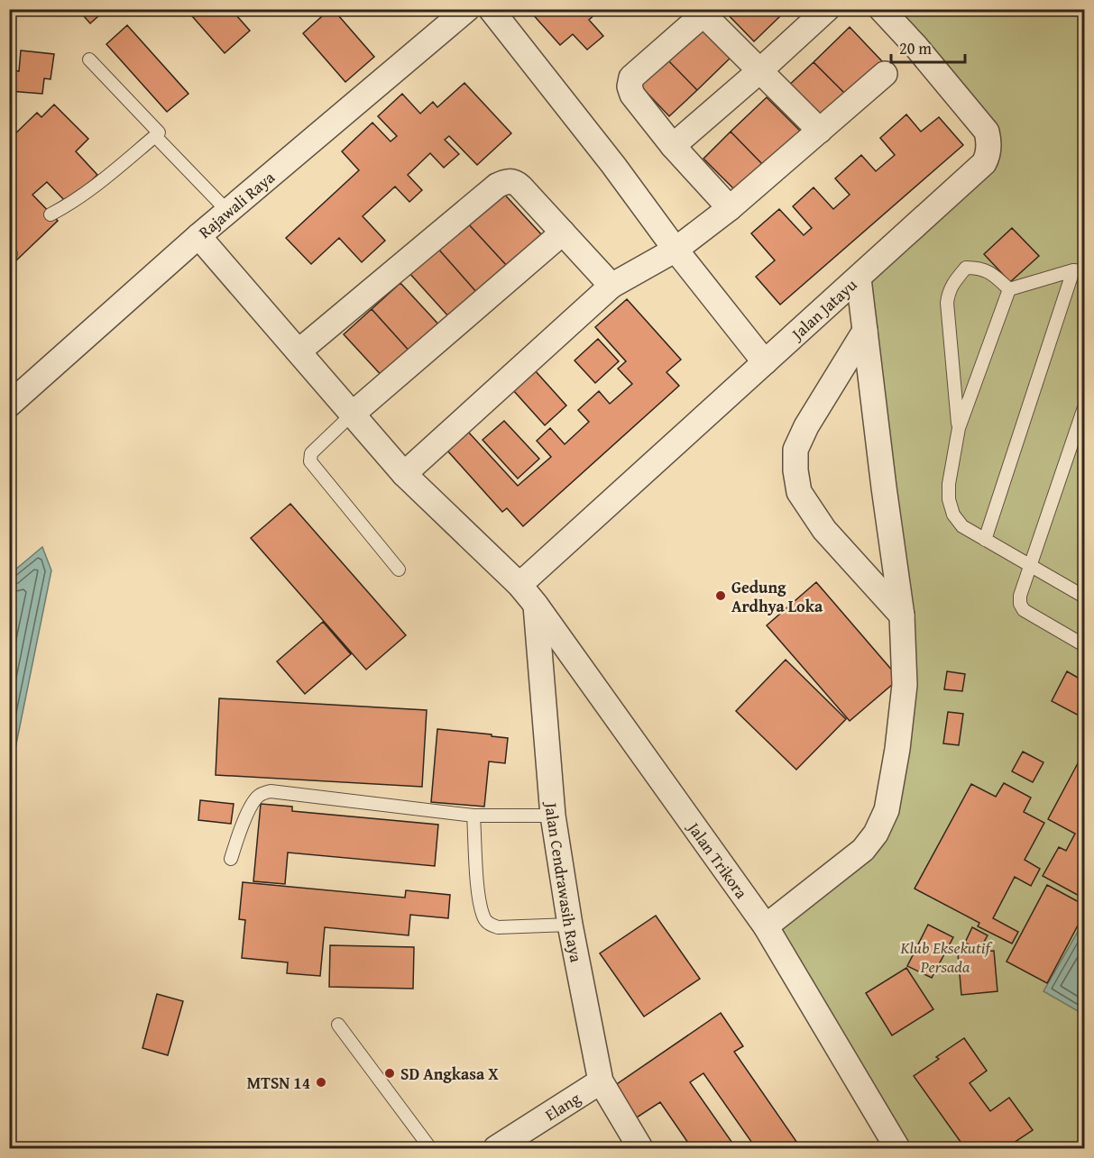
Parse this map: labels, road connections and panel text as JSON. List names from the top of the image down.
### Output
{
  "streets": {
    "street": [
      "Rajawali Raya",
      "Jalan Jatayu",
      "Jalan Trikora",
      "Jalan Cendrawasih Raya",
      "Elang"
    ]
  },
  "crossings": [
    ["Rajawali Raya", "Jalan Trikora"],
    ["Jalan Jatayu", "Jalan Trikora"],
    ["Jalan Trikora", "Jalan Cendrawasih Raya"],
    ["Jalan Cendrawasih Raya", "Elang"]
  ],
  "parks": ["Klub Eksekutif Persada"],
  "places": ["Gedung Ardhya Loka", "SD Angkasa X", "MTSN 14"],
  "scale_bar": "20 m"
}
